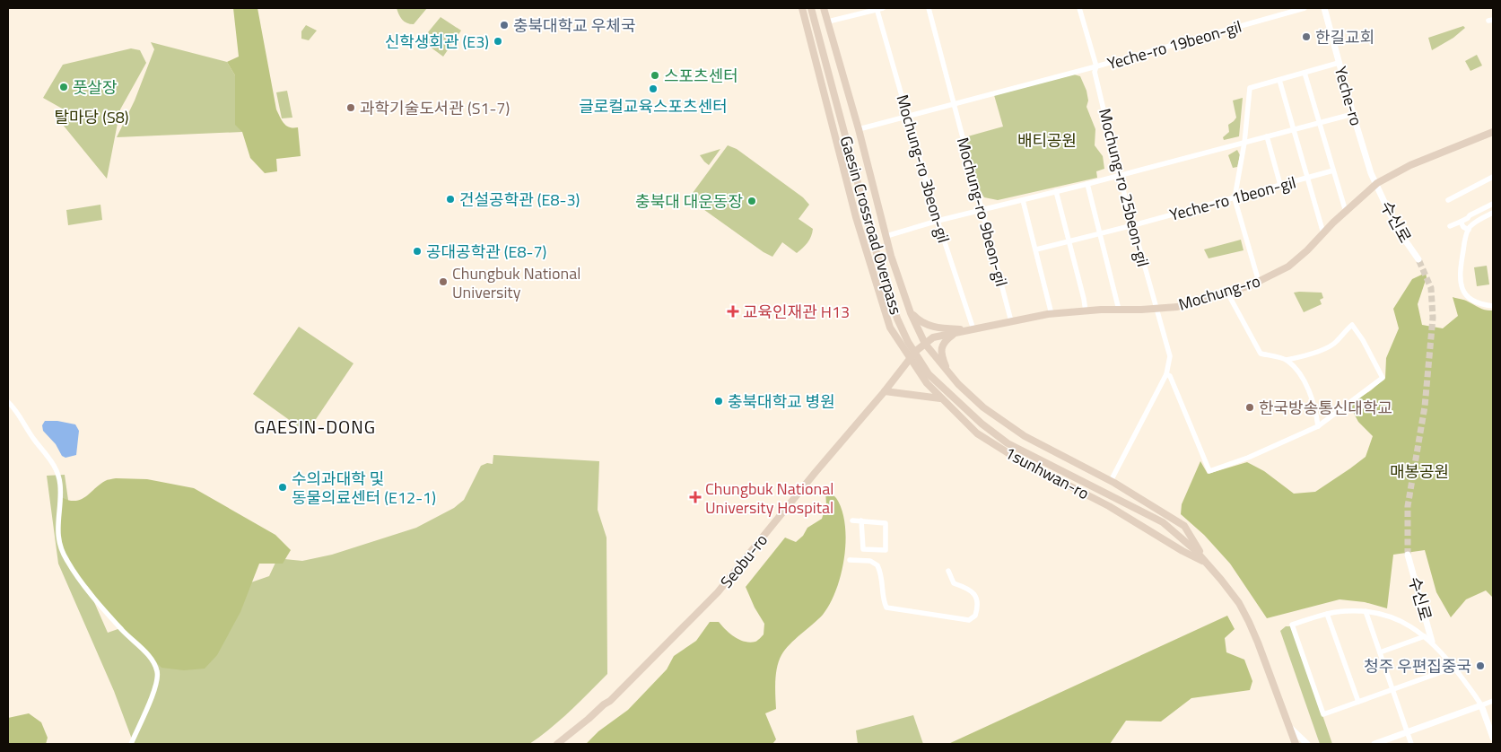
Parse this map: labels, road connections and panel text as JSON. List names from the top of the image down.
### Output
{
  "streets": {
    "main road": [
      "Gaesin Crossroad Overpass",
      "Mochung-ro",
      "1sunhwan-ro",
      "Seobu-ro"
    ],
    "street": [
      "Yeche-ro 19beon-gil",
      "Yeche-ro",
      "Mochung-ro 3beon-gil",
      "Mochung-ro 25beon-gil",
      "Yeche-ro 1beon-gil",
      "Mochung-ro 9beon-gil",
      "수신로"
    ]
  },
  "crossings": [
    ["Yeche-ro 19beon-gil", "Mochung-ro 3beon-gil"],
    ["Yeche-ro 19beon-gil", "Mochung-ro 25beon-gil"],
    ["Yeche-ro 19beon-gil", "Mochung-ro 9beon-gil"],
    ["Yeche-ro", "수신로"],
    ["Yeche-ro", "Mochung-ro"],
    ["Mochung-ro 3beon-gil", "Mochung-ro"],
    ["Mochung-ro 25beon-gil", "Yeche-ro 1beon-gil"],
    ["Mochung-ro 25beon-gil", "Mochung-ro"],
    ["Mochung-ro 9beon-gil", "Mochung-ro"],
    ["수신로", "Mochung-ro"],
    ["Gaesin Crossroad Overpass", "1sunhwan-ro"],
    ["Mochung-ro", "1sunhwan-ro"],
    ["Mochung-ro", "Seobu-ro"],
    ["1sunhwan-ro", "Seobu-ro"]
  ],
  "districts": ["GAESIN-DONG"],
  "parks": ["탈마당 (S8)", "배티공원", "매봉공원"],
  "places": {
    "other": [
      "충북대학교 우체국",
      "한길교회",
      "신학생회관 (E3)",
      "스포츠센터",
      "풋살장",
      "글로컬교육스포츠센터",
      "과학기술도서관 (S1-7)",
      "건설공학관 (E8-3)",
      "충북대 대운동장",
      "공대공학관 (E8-7)",
      "Chungbuk National University",
      "충북대학교 병원",
      "한국방송통신대학교",
      "수의과대학 및 동물의료센터 (E12-1)",
      "청주 우편집중국"
    ],
    "health": ["교육인재관 H13", "Chungbuk National University Hospital"]
  }
}
